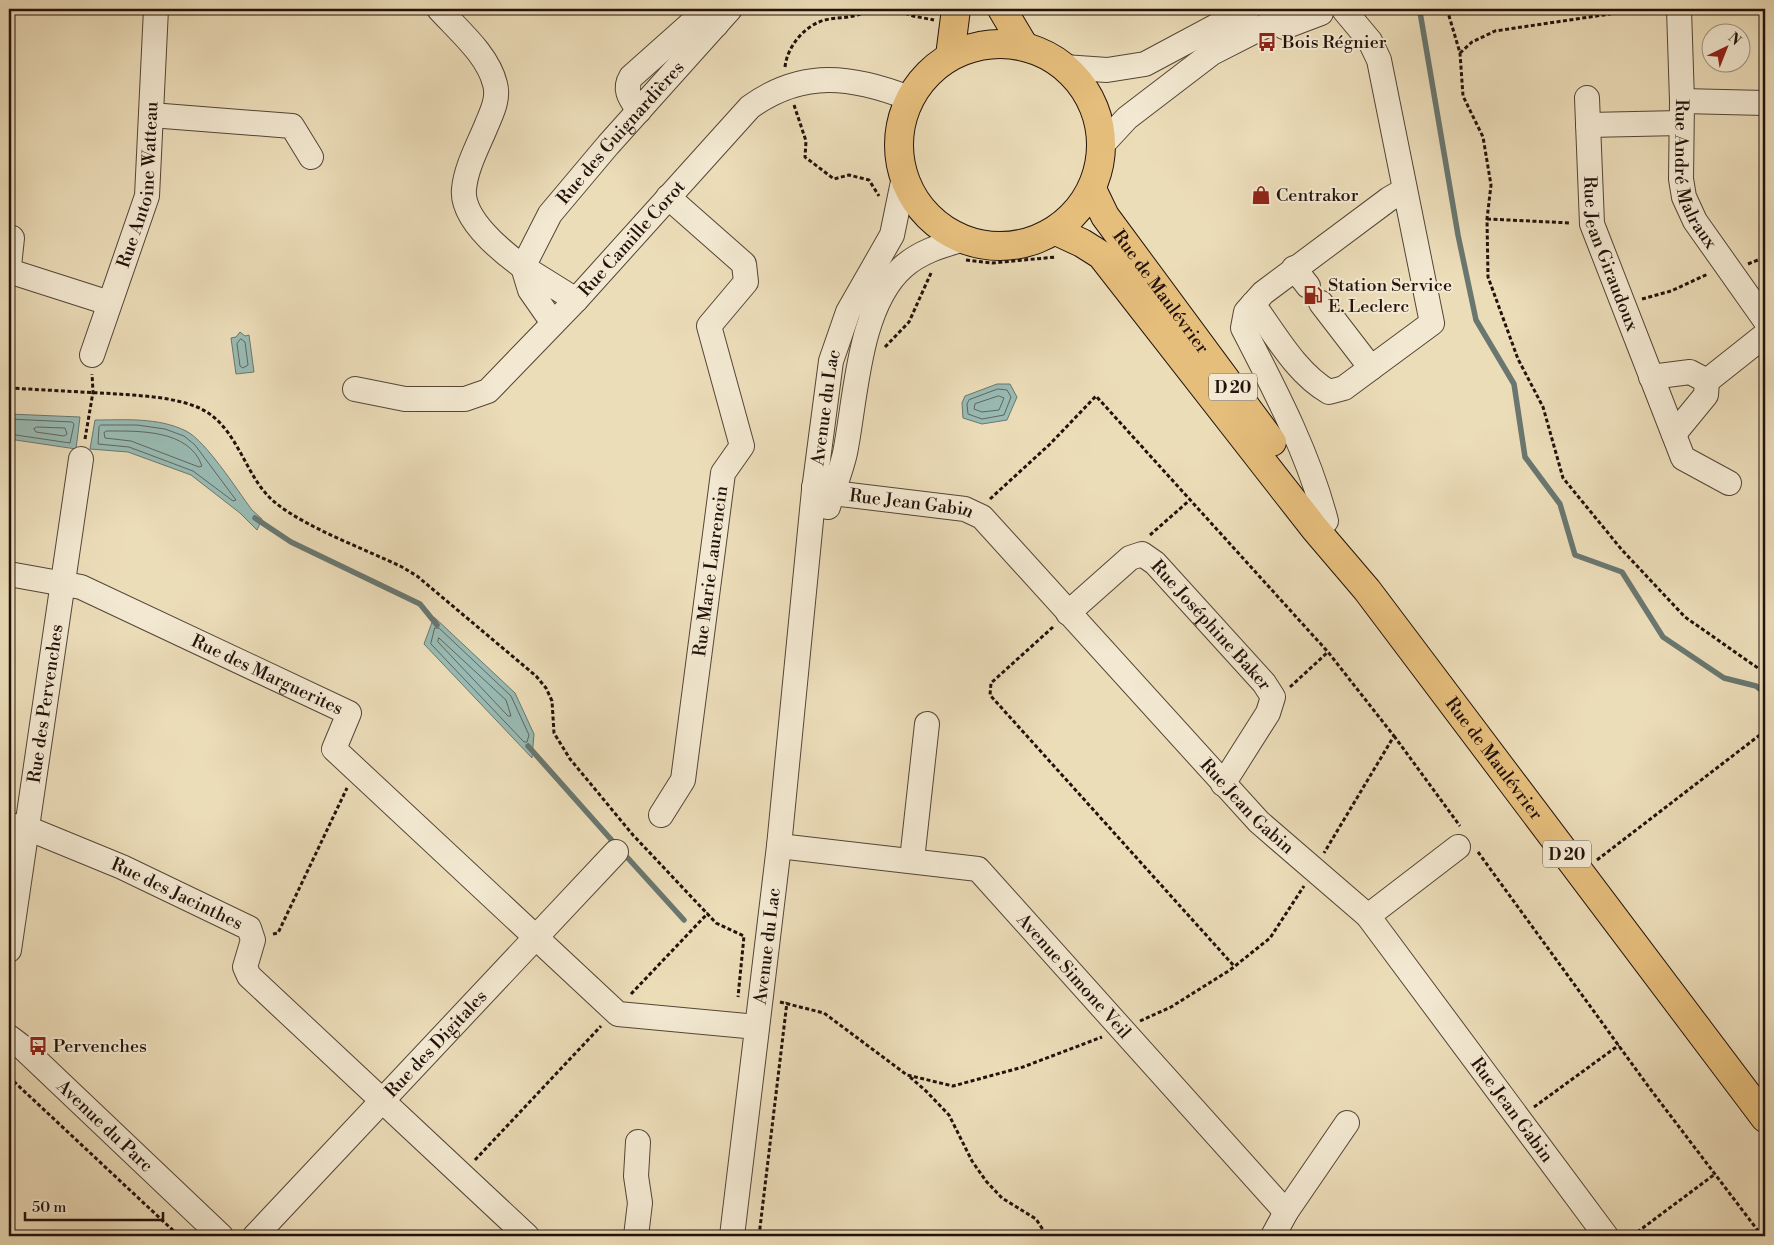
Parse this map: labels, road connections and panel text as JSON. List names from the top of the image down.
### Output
{
  "streets": {
    "main road": ["Rue de Maulévrier", "D 20"],
    "street": [
      "Rue des Guignardières",
      "Rue André Malraux",
      "Rue Antoine Watteau",
      "Rue Camille Corot",
      "Rue Jean Giraudoux",
      "Avenue du Lac",
      "Rue Jean Gabin",
      "Rue Marie Laurencin",
      "Rue Joséphine Baker",
      "Rue des Marguerites",
      "Rue des Pervenches",
      "Rue des Jacinthes",
      "Avenue Simone Veil",
      "Rue des Digitales",
      "Avenue du Parc"
    ]
  },
  "crossings": [
    ["Rue Camille Corot", "Rue Marie Laurencin"],
    ["Avenue du Lac", "Rue Jean Gabin"],
    ["Avenue du Lac", "Avenue Simone Veil"],
    ["Rue Jean Gabin", "Rue Joséphine Baker"],
    ["Rue des Marguerites", "Rue des Pervenches"],
    ["Rue des Marguerites", "Rue des Digitales"],
    ["Rue des Pervenches", "Rue des Jacinthes"],
    ["Rue des Jacinthes", "Rue des Digitales"]
  ],
  "places": {
    "bus stop": ["Bois Régnier", "Pervenches"],
    "shop": ["Centrakor"],
    "fuel station": ["Station Service E. Leclerc"]
  },
  "scale_bar": "50 m",
  "north": "top right"
}
